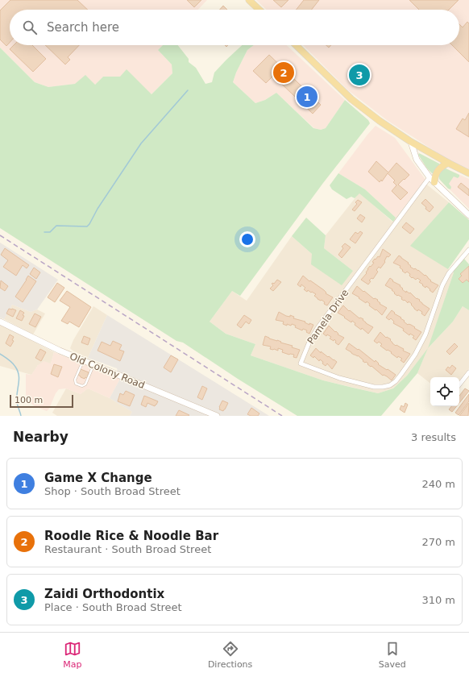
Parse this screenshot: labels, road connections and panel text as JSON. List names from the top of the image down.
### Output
{
  "streets": {
    "main road": ["Old Colony Road"],
    "street": ["Pamela Drive"]
  },
  "scale_bar": "100 m",
  "page": {
    "search": "Search here",
    "pins": ["2", "3", "1"],
    "scale": "100 m",
    "heading": ["Nearby", "3 results"],
    "list": [
      {
        "mark": "1",
        "name": "Game X Change",
        "note": "Shop · South Broad Street",
        "value": "240 m"
      },
      {
        "mark": "2",
        "name": "Roodle Rice & Noodle Bar",
        "note": "Restaurant · South Broad Street",
        "value": "270 m"
      },
      {
        "mark": "3",
        "name": "Zaidi Orthodontix",
        "note": "Place · South Broad Street",
        "value": "310 m"
      }
    ],
    "nav": ["Map", "Directions", "Saved"]
  }
}
